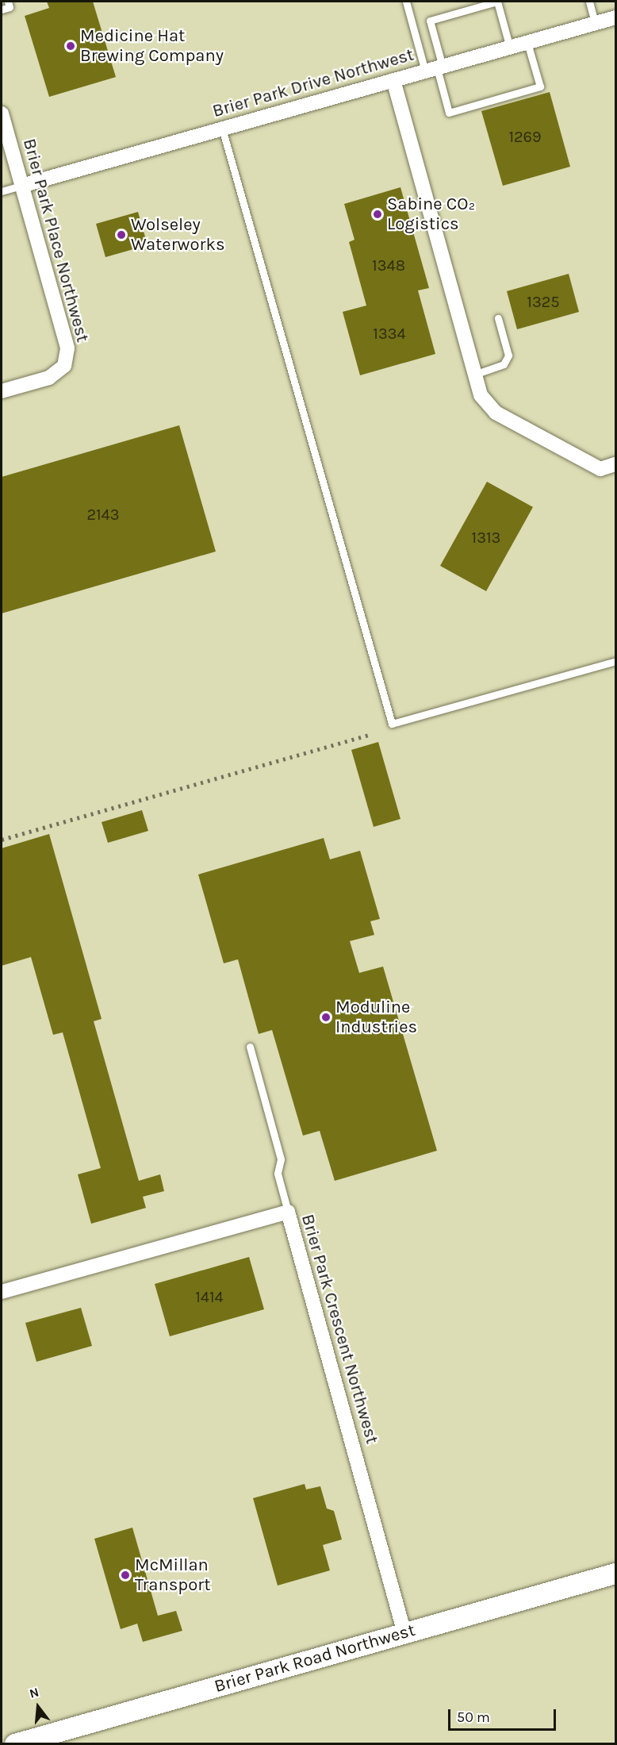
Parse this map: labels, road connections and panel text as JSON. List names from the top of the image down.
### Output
{
  "streets": {
    "street": [
      "Brier Park Drive Northwest",
      "Brier Park Place Northwest",
      "Brier Park Crescent Northwest",
      "Brier Park Road Northwest"
    ]
  },
  "crossings": [
    ["Brier Park Drive Northwest", "Brier Park Place Northwest"],
    ["Brier Park Crescent Northwest", "Brier Park Road Northwest"]
  ],
  "places": [
    "Medicine Hat Brewing Company",
    "Sabine CO₂ Logistics",
    "Wolseley Waterworks",
    "Moduline Industries",
    "McMillan Transport"
  ],
  "house_numbers": [
    "1269",
    "1348",
    "1325",
    "1334",
    "2143",
    "1313",
    "1414"
  ],
  "scale_bar": "50 m",
  "north": "top"
}
